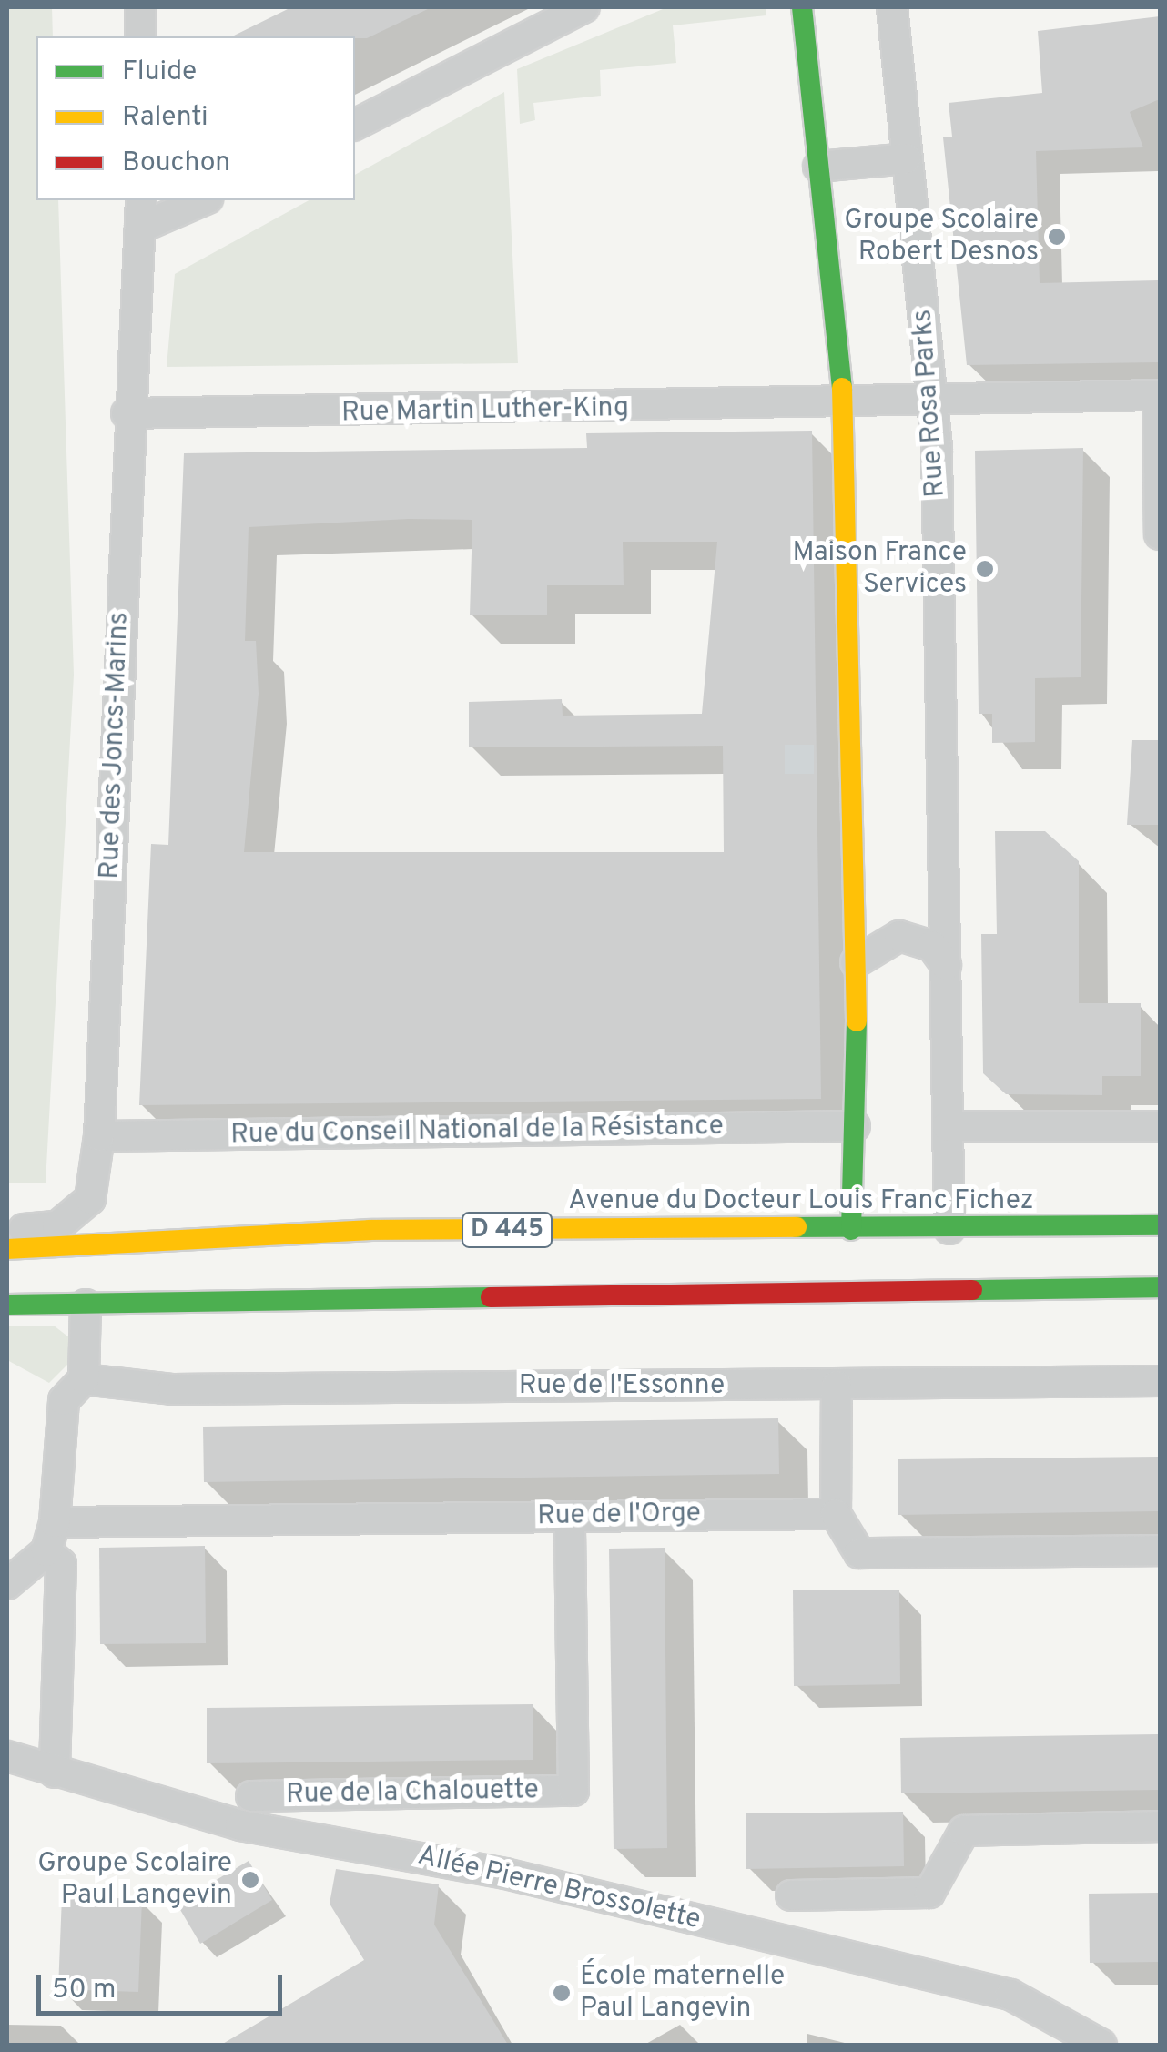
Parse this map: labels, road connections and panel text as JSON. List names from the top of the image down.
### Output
{
  "streets": {
    "main road": ["Avenue du Docteur Louis Franc Fichez", "D 445"],
    "street": [
      "Rue Rosa Parks",
      "Rue Martin Luther-King",
      "Rue des Joncs-Marins",
      "Rue du Conseil National de la Résistance",
      "Rue de l'Essonne",
      "Rue de l'Orge",
      "Rue de la Chalouette",
      "Allée Pierre Brossolette"
    ]
  },
  "crossings": [
    ["Rue Rosa Parks", "Rue Martin Luther-King"],
    ["Rue Rosa Parks", "Avenue du Docteur Louis Franc Fichez"],
    ["Rue Martin Luther-King", "Rue des Joncs-Marins"],
    ["Rue des Joncs-Marins", "Rue du Conseil National de la Résistance"],
    ["Rue de l'Orge", "Rue de la Chalouette"]
  ],
  "places": [
    "Groupe Scolaire Robert Desnos",
    "Maison France Services",
    "Groupe Scolaire Paul Langevin",
    "École maternelle Paul Langevin"
  ],
  "legend": ["Fluide", "Ralenti", "Bouchon"],
  "scale_bar": "50 m"
}
